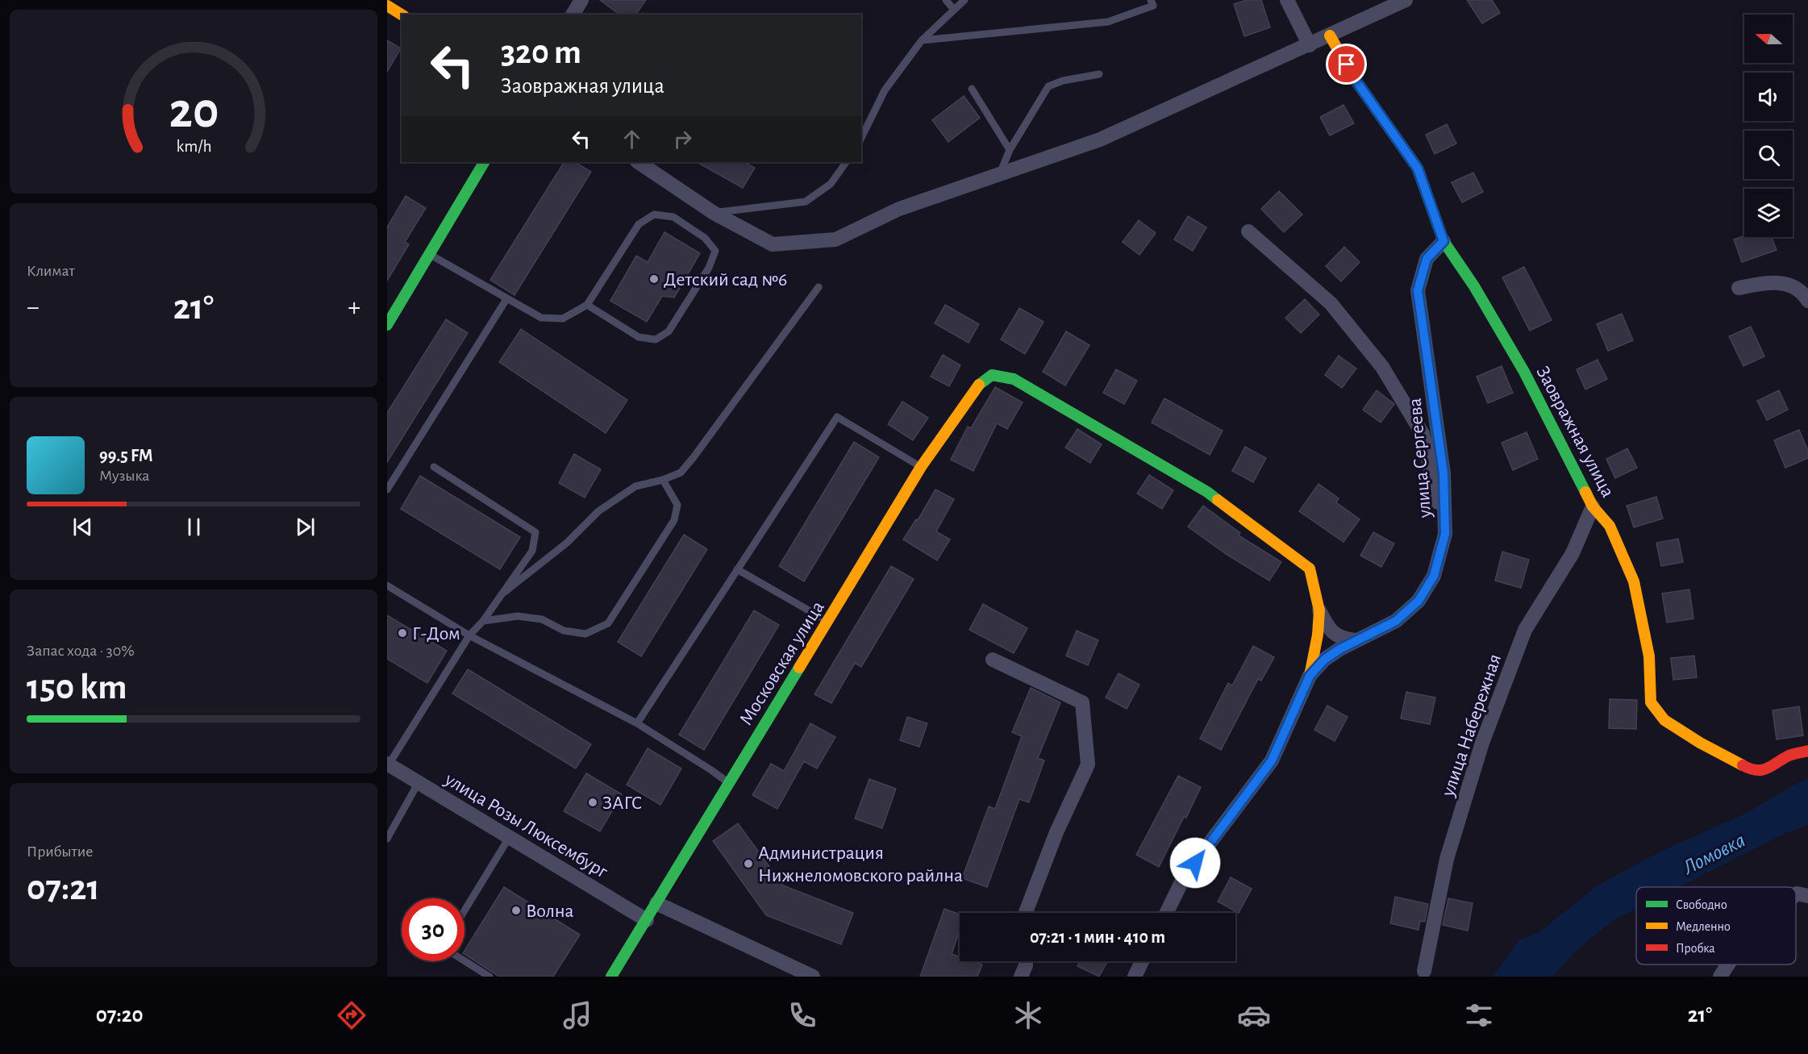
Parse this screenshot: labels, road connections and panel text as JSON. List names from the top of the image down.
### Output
{
  "streets": {
    "street": [
      "Заовражная улица",
      "улица Сергеева",
      "Московская улица",
      "улица Набережная",
      "улица Розы Люксембург"
    ]
  },
  "crossings": [
    ["Заовражная улица", "улица Сергеева"],
    ["Заовражная улица", "улица Набережная"],
    ["Московская улица", "улица Розы Люксембург"]
  ],
  "water": ["Ломовка"],
  "places": [
    "Детский сад №6",
    "Г-Дом",
    "ЗАГС",
    "Администрация Нижнеломовского райлна",
    "Волна"
  ],
  "legend": ["Свободно", "Медленно", "Пробка"],
  "north": "left",
  "page": {
    "turn": ["320 m", "Заовражная улица"],
    "tile": [
      "Климат",
      ["Запас хода · 30%", "150 km"],
      ["Прибытие", "07:21"]
    ],
    "heat": ["−", "21°", "+"],
    "song": ["99.5 FM", "Музыка"],
    "limit": "30",
    "trip": "07:21 · 1 мин · 410 m",
    "tabs": ["07:20", "21°"],
    "gauge": ["20", "km/h"]
  }
}
